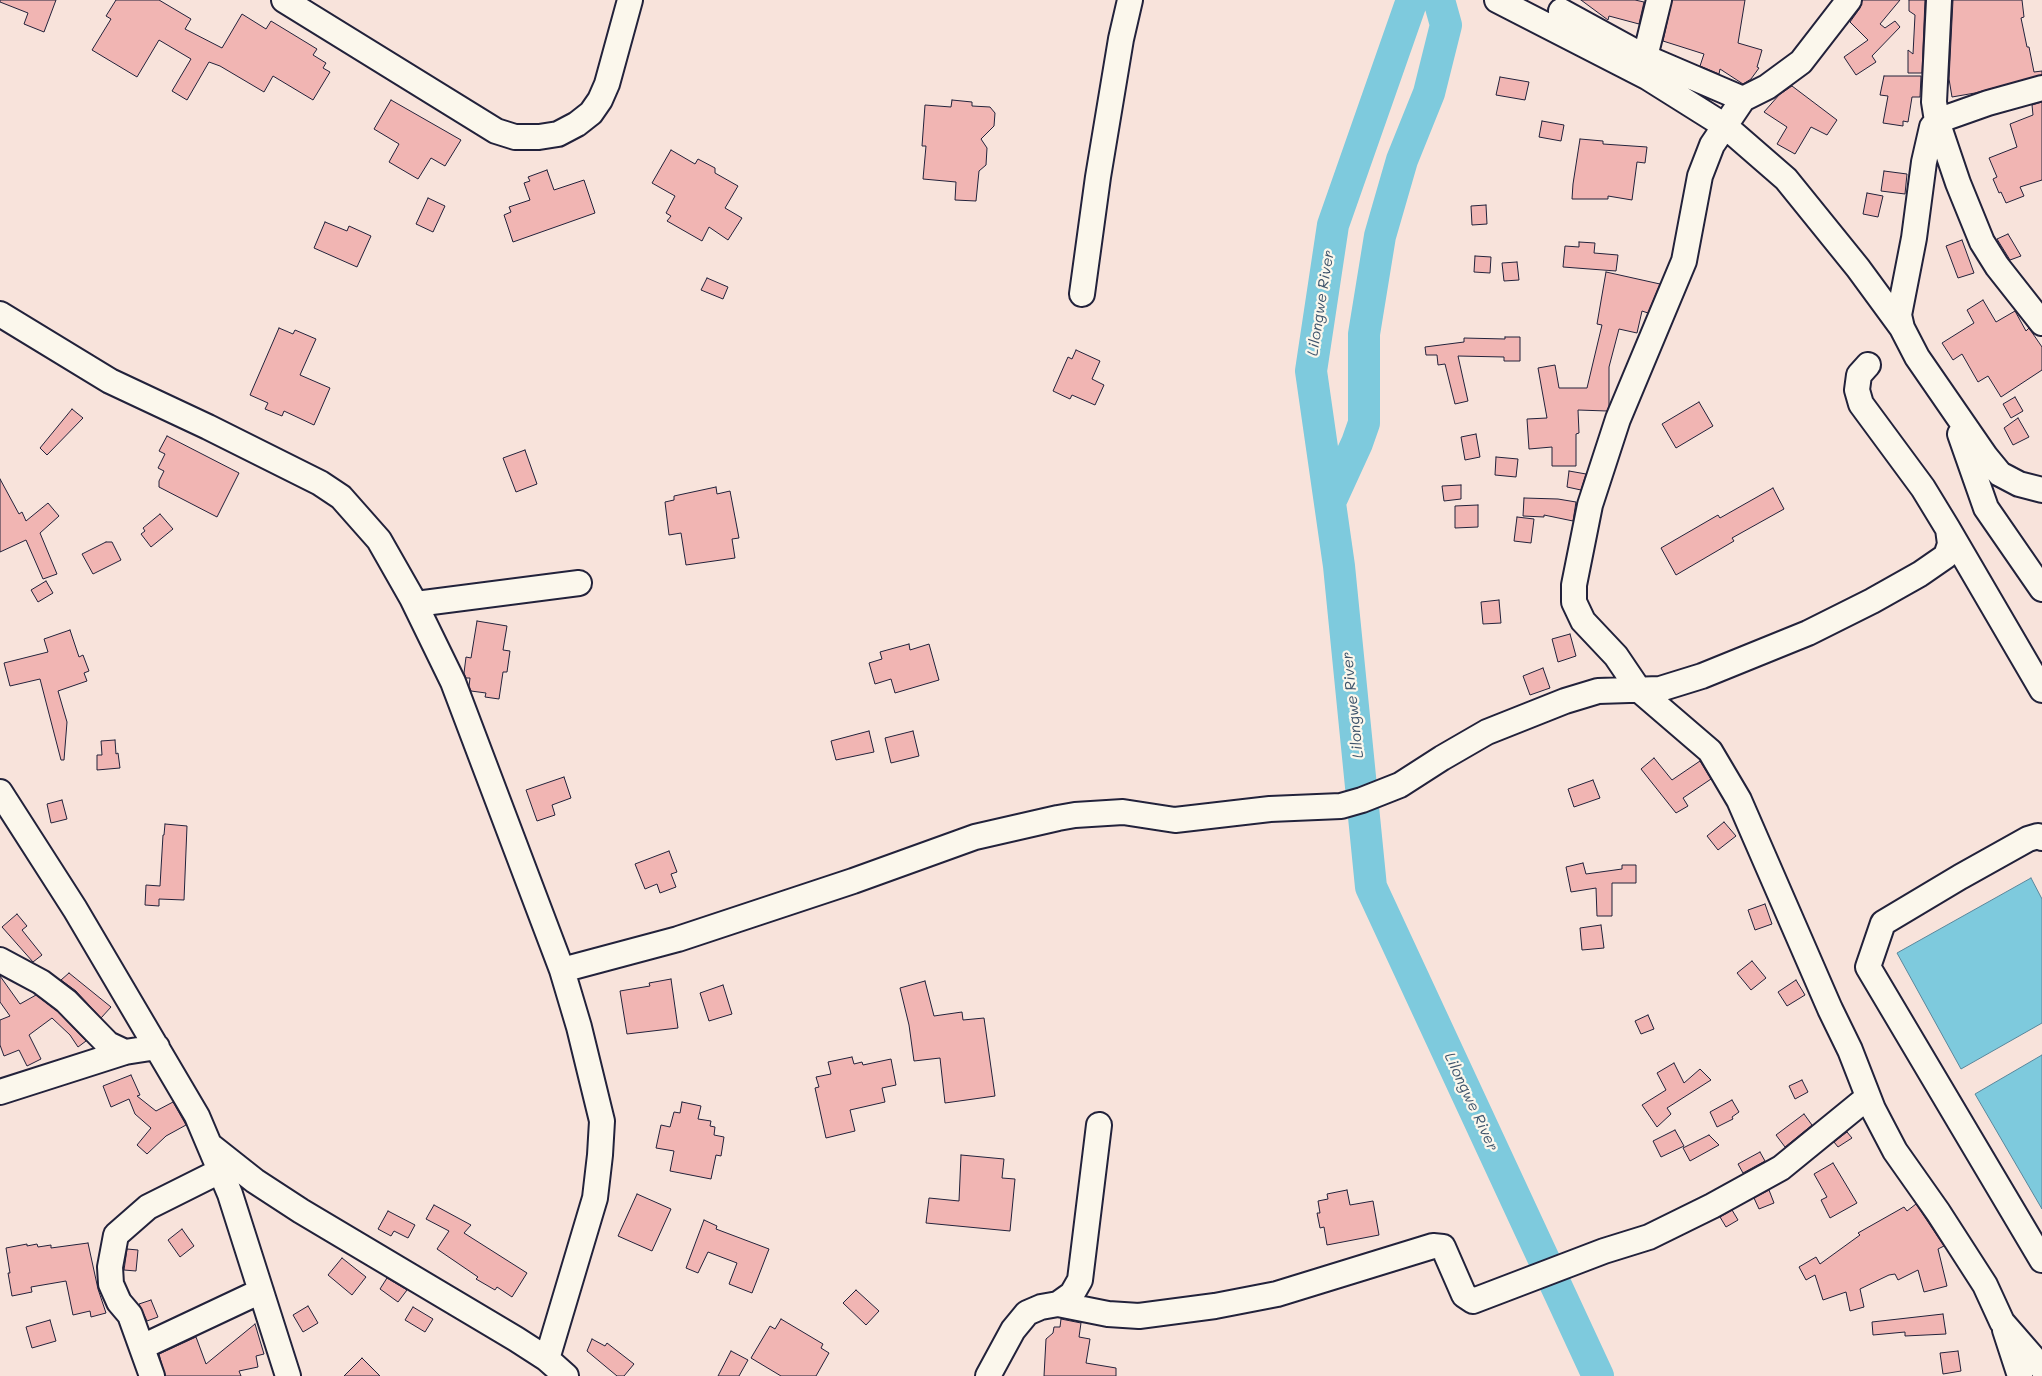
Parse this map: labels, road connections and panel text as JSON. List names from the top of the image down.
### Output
{
  "water": ["Lilongwe River"]
}
